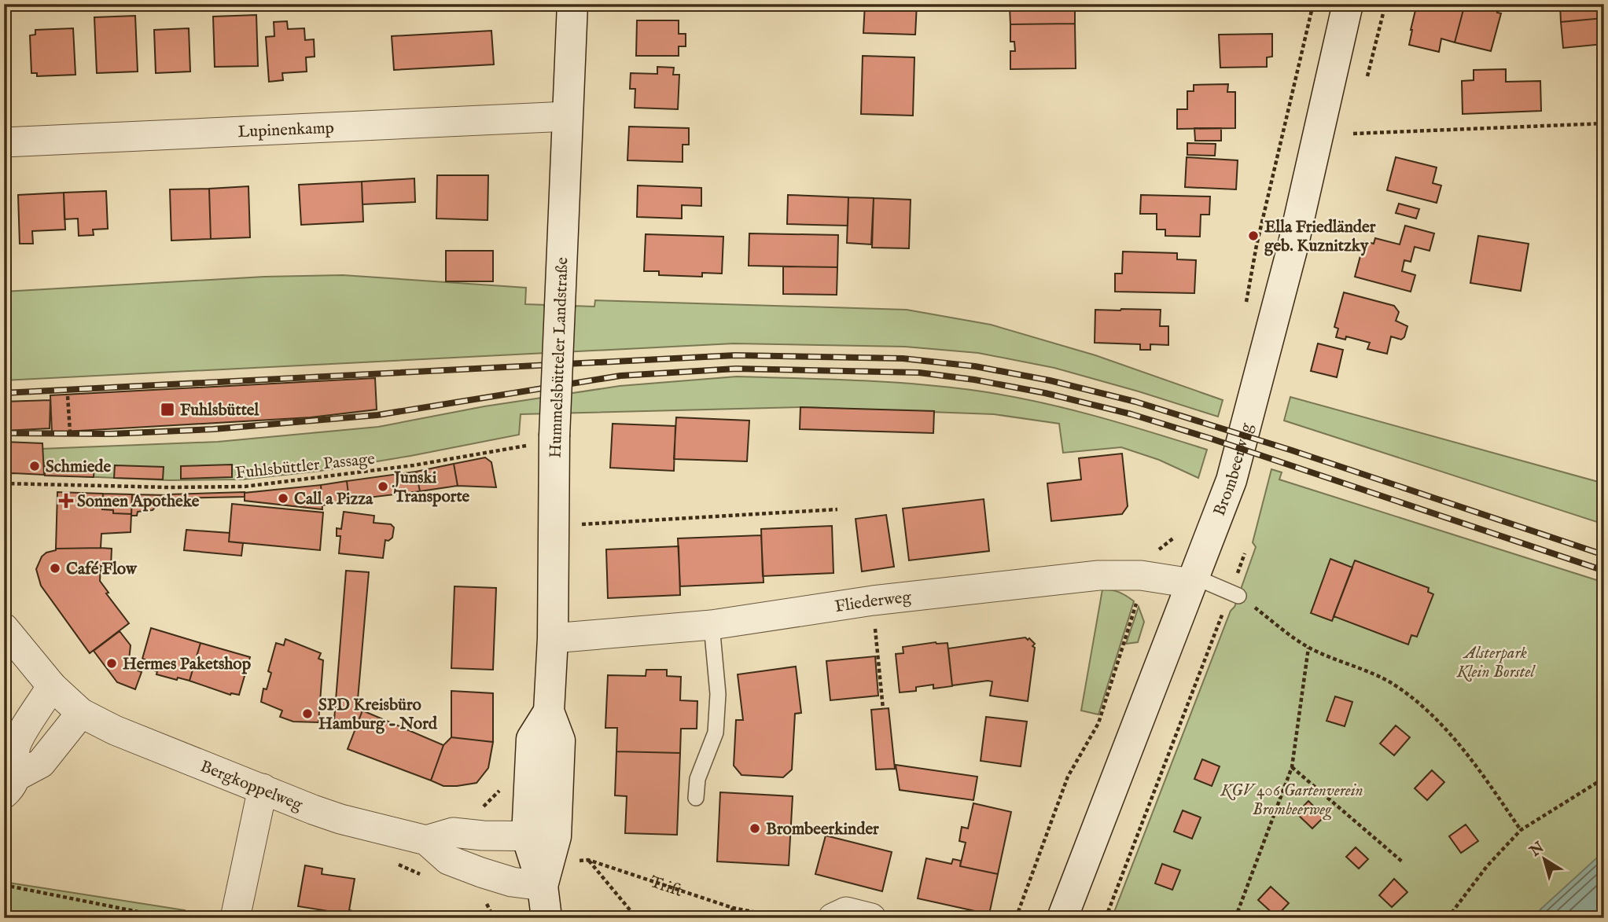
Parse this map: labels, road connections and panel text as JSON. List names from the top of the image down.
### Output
{
  "streets": {
    "main road": ["Hummelsbütteler Landstraße", "Brombeerweg"],
    "street": ["Lupinenkamp", "Fliederweg", "Bergkoppelweg"],
    "path": ["Fuhlsbüttler Passage", "Trift"]
  },
  "crossings": [
    ["Lupinenkamp", "Hummelsbütteler Landstraße"],
    ["Hummelsbütteler Landstraße", "Fuhlsbüttler Passage"],
    ["Hummelsbütteler Landstraße", "Fliederweg"],
    ["Hummelsbütteler Landstraße", "Bergkoppelweg"],
    ["Brombeerweg", "Fliederweg"]
  ],
  "parks": ["Alsterpark Klein Borstel", "KGV 406 Gartenverein Brombeerweg"],
  "places": {
    "other": [
      "Ella Friedländer geb. Kuznitzky",
      "Schmiede",
      "Junski Transporte",
      "Call a Pizza",
      "Café Flow",
      "Hermes Paketshop",
      "SPD Kreisbüro Hamburg - Nord",
      "Brombeerkinder"
    ],
    "transit": ["Fuhlsbüttel"],
    "health": ["Sonnen Apotheke"]
  },
  "north": "top left"
}
